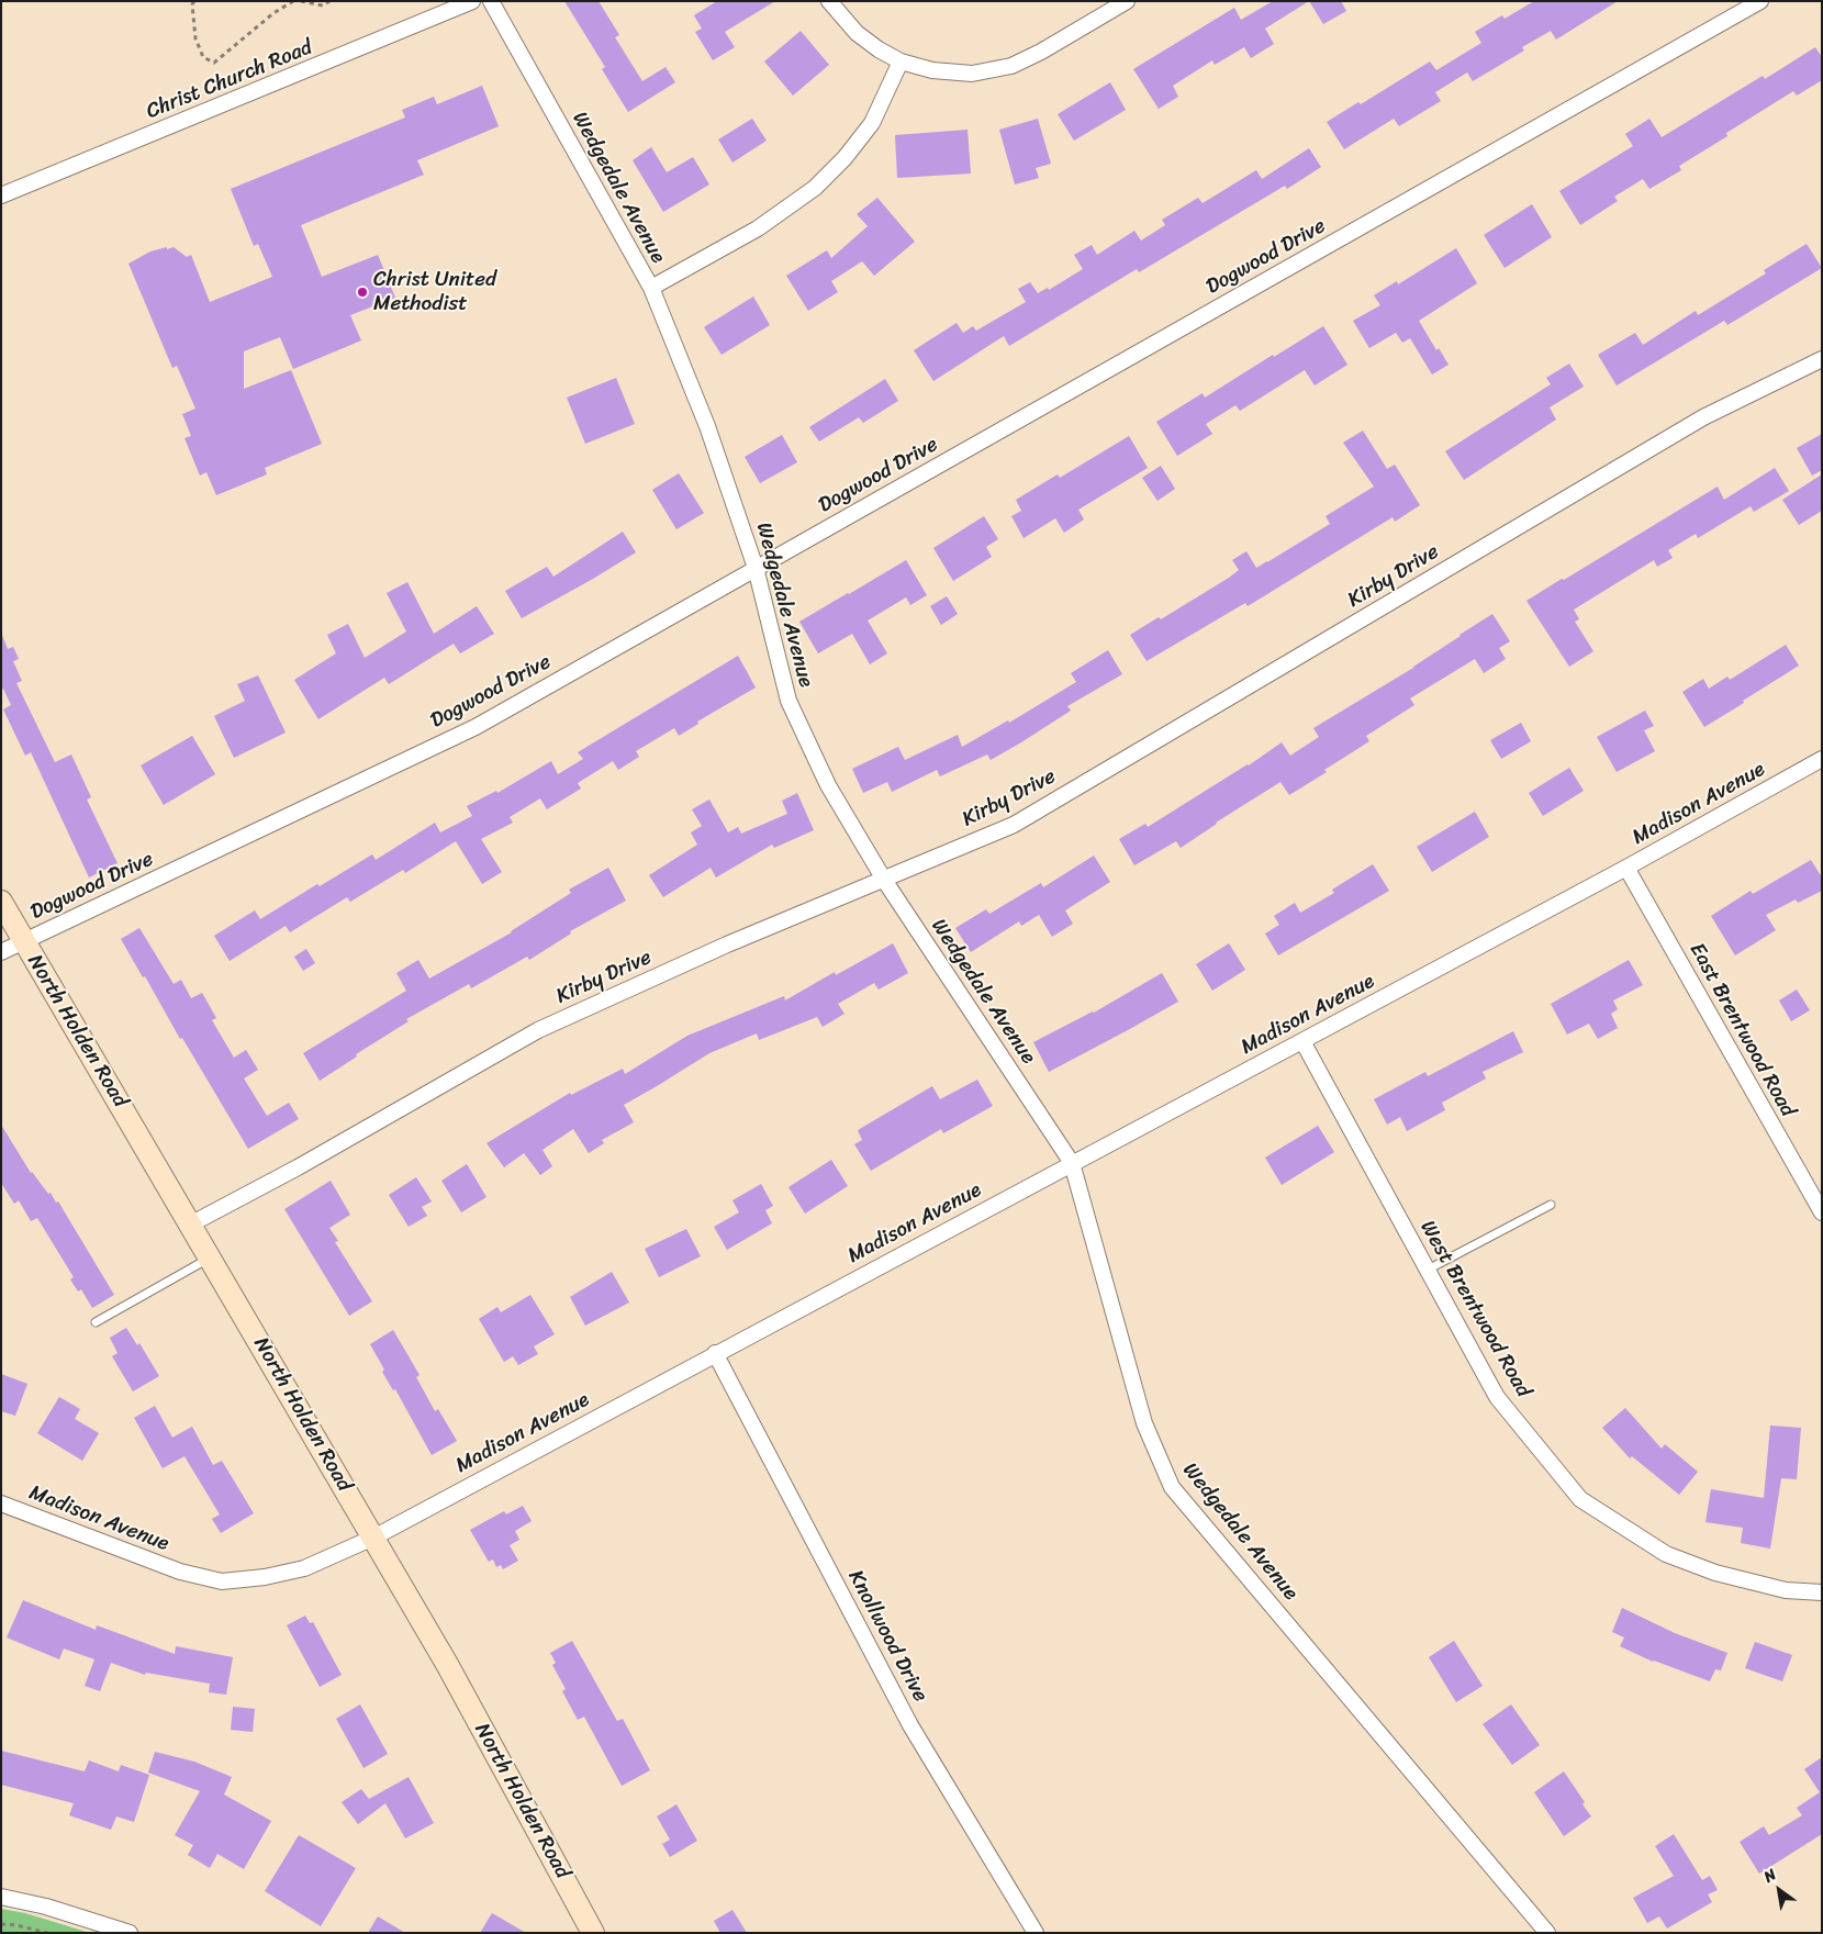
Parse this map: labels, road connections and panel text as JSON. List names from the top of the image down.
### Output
{
  "streets": {
    "main road": ["North Holden Road"],
    "street": [
      "Christ Church Road",
      "Wedgedale Avenue",
      "Dogwood Drive",
      "Kirby Drive",
      "Madison Avenue",
      "East Brentwood Road",
      "West Brentwood Road",
      "Knollwood Drive"
    ]
  },
  "crossings": [
    ["Wedgedale Avenue", "Dogwood Drive"],
    ["Wedgedale Avenue", "Kirby Drive"],
    ["Wedgedale Avenue", "Madison Avenue"],
    ["Dogwood Drive", "North Holden Road"],
    ["Kirby Drive", "North Holden Road"],
    ["Madison Avenue", "East Brentwood Road"],
    ["Madison Avenue", "North Holden Road"],
    ["Madison Avenue", "West Brentwood Road"],
    ["Madison Avenue", "Knollwood Drive"]
  ],
  "places": ["Christ United Methodist"],
  "north": "top left"
}
